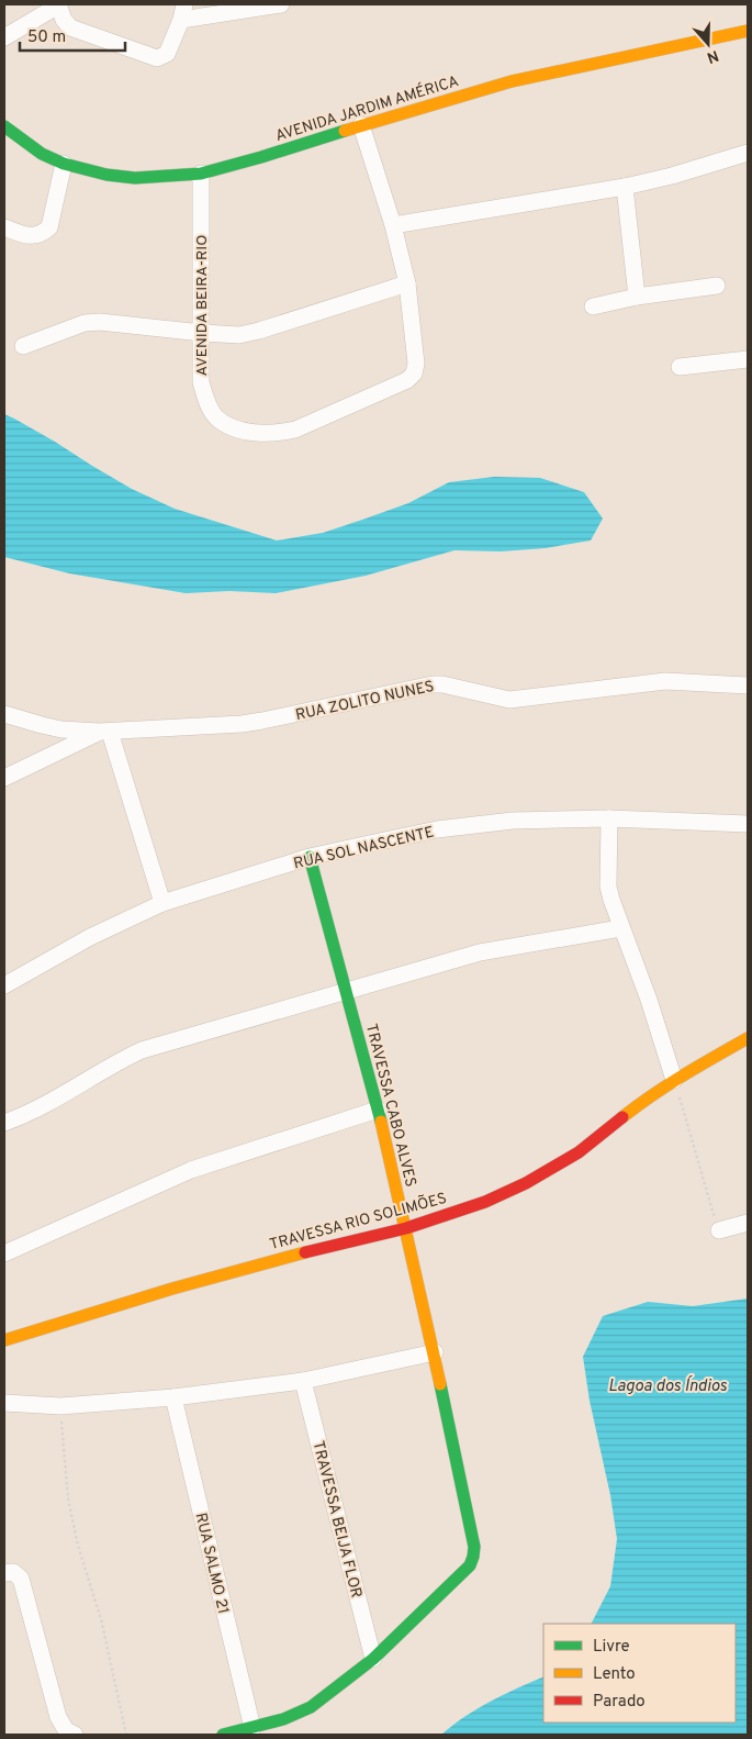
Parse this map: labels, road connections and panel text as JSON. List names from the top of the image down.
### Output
{
  "streets": {
    "street": [
      "AVENIDA JARDIM AMÉRICA",
      "AVENIDA BEIRA-RIO",
      "RUA ZOLITO NUNES",
      "RUA SOL NASCENTE",
      "TRAVESSA CABO ALVES",
      "TRAVESSA RIO SOLIMÕES",
      "TRAVESSA BEIJA FLOR",
      "RUA SALMO 21"
    ]
  },
  "crossings": [
    ["AVENIDA JARDIM AMÉRICA", "AVENIDA BEIRA-RIO"],
    ["RUA SOL NASCENTE", "TRAVESSA CABO ALVES"],
    ["TRAVESSA CABO ALVES", "TRAVESSA RIO SOLIMÕES"],
    ["TRAVESSA CABO ALVES", "TRAVESSA BEIJA FLOR"]
  ],
  "water": ["Lagoa dos Índios"],
  "legend": ["Livre", "Lento", "Parado"],
  "scale_bar": "50 m",
  "north": "bottom"
}
